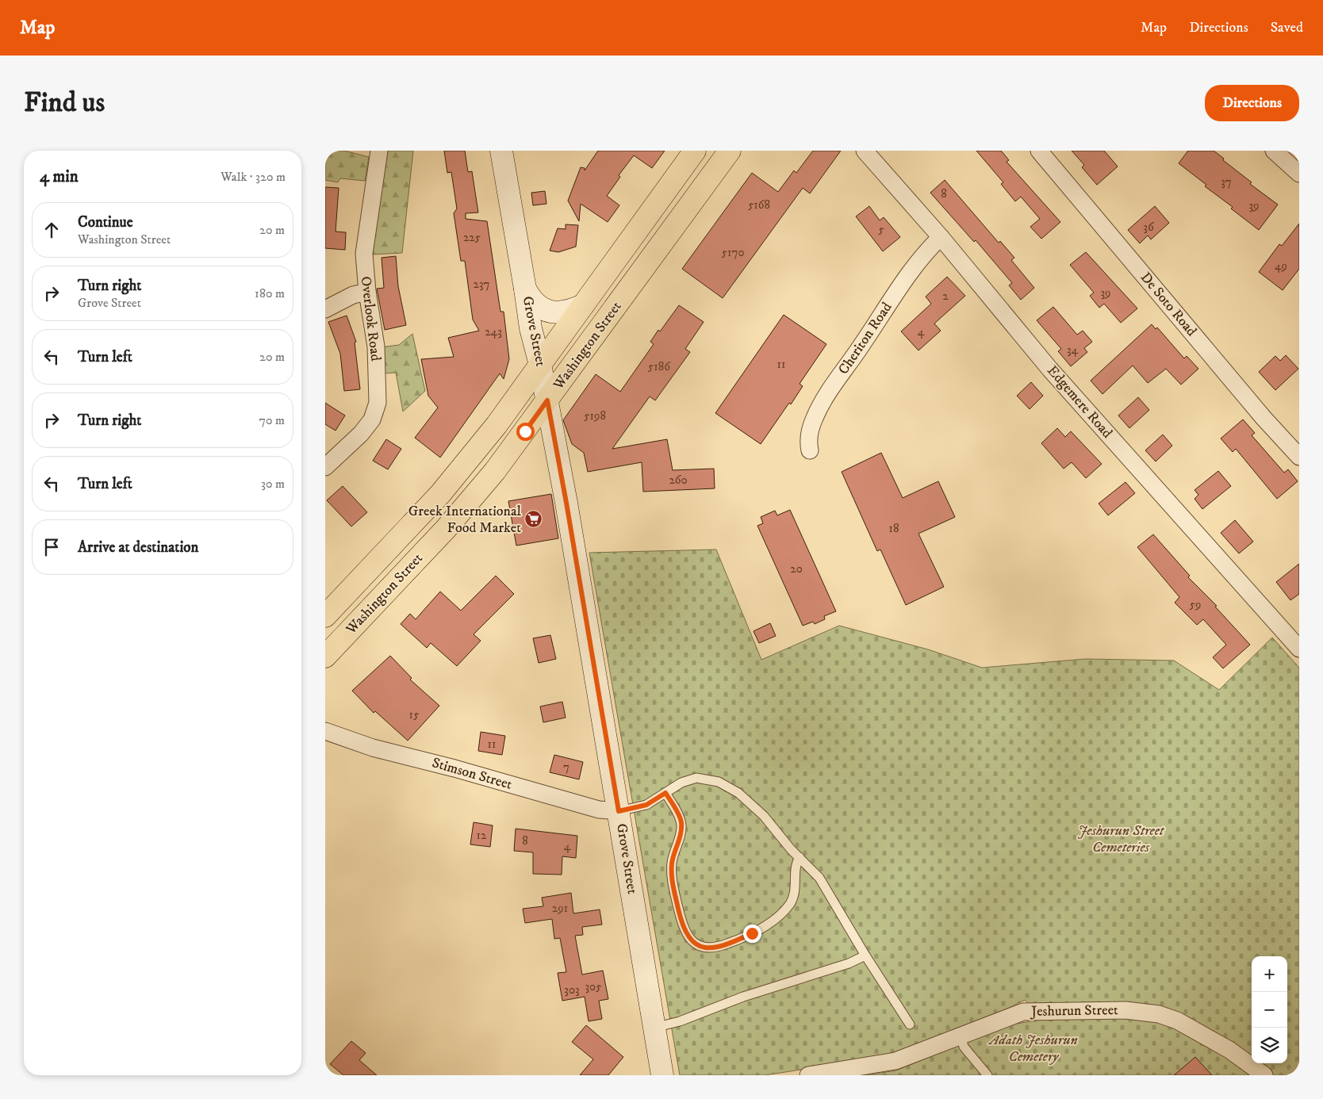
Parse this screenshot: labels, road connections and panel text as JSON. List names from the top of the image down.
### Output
{
  "streets": {
    "main road": ["Grove Street", "Washington Street"],
    "street": [
      "De Soto Road",
      "Overlook Road",
      "Cheriton Road",
      "Edgemere Road",
      "Stimson Street",
      "Jeshurun Street"
    ]
  },
  "crossings": [
    ["Grove Street", "Washington Street"],
    ["Grove Street", "Stimson Street"],
    ["Cheriton Road", "Edgemere Road"]
  ],
  "parks": ["Jeshurun Street Cemeteries", "Adath Jeshurun Cemetery"],
  "places": {
    "supermarket": ["Greek International Food Market"]
  },
  "house_numbers": [
    "37",
    "8",
    "5168",
    "39",
    "36",
    "5",
    "225",
    "5170",
    "49",
    "237",
    "39",
    "2",
    "243",
    "4",
    "34",
    "11",
    "5186",
    "5198",
    "260",
    "18",
    "20",
    "59",
    "15",
    "11",
    "7",
    "12",
    "8",
    "4",
    "291",
    "305",
    "303"
  ],
  "page": {
    "header": "Map",
    "nav": ["Map", "Directions", "Saved"],
    "buttons": "Directions",
    "title": "Find us",
    "heading": ["4 min", "Walk · 320 m"],
    "list": [
      ["Continue", "Washington Street", "20 m"],
      ["Turn right", "Grove Street", "180 m"],
      ["Turn left", "20 m"],
      ["Turn right", "70 m"],
      ["Turn left", "30 m"],
      "Arrive at destination"
    ],
    "map_buttons": ["+", "−"]
  }
}
